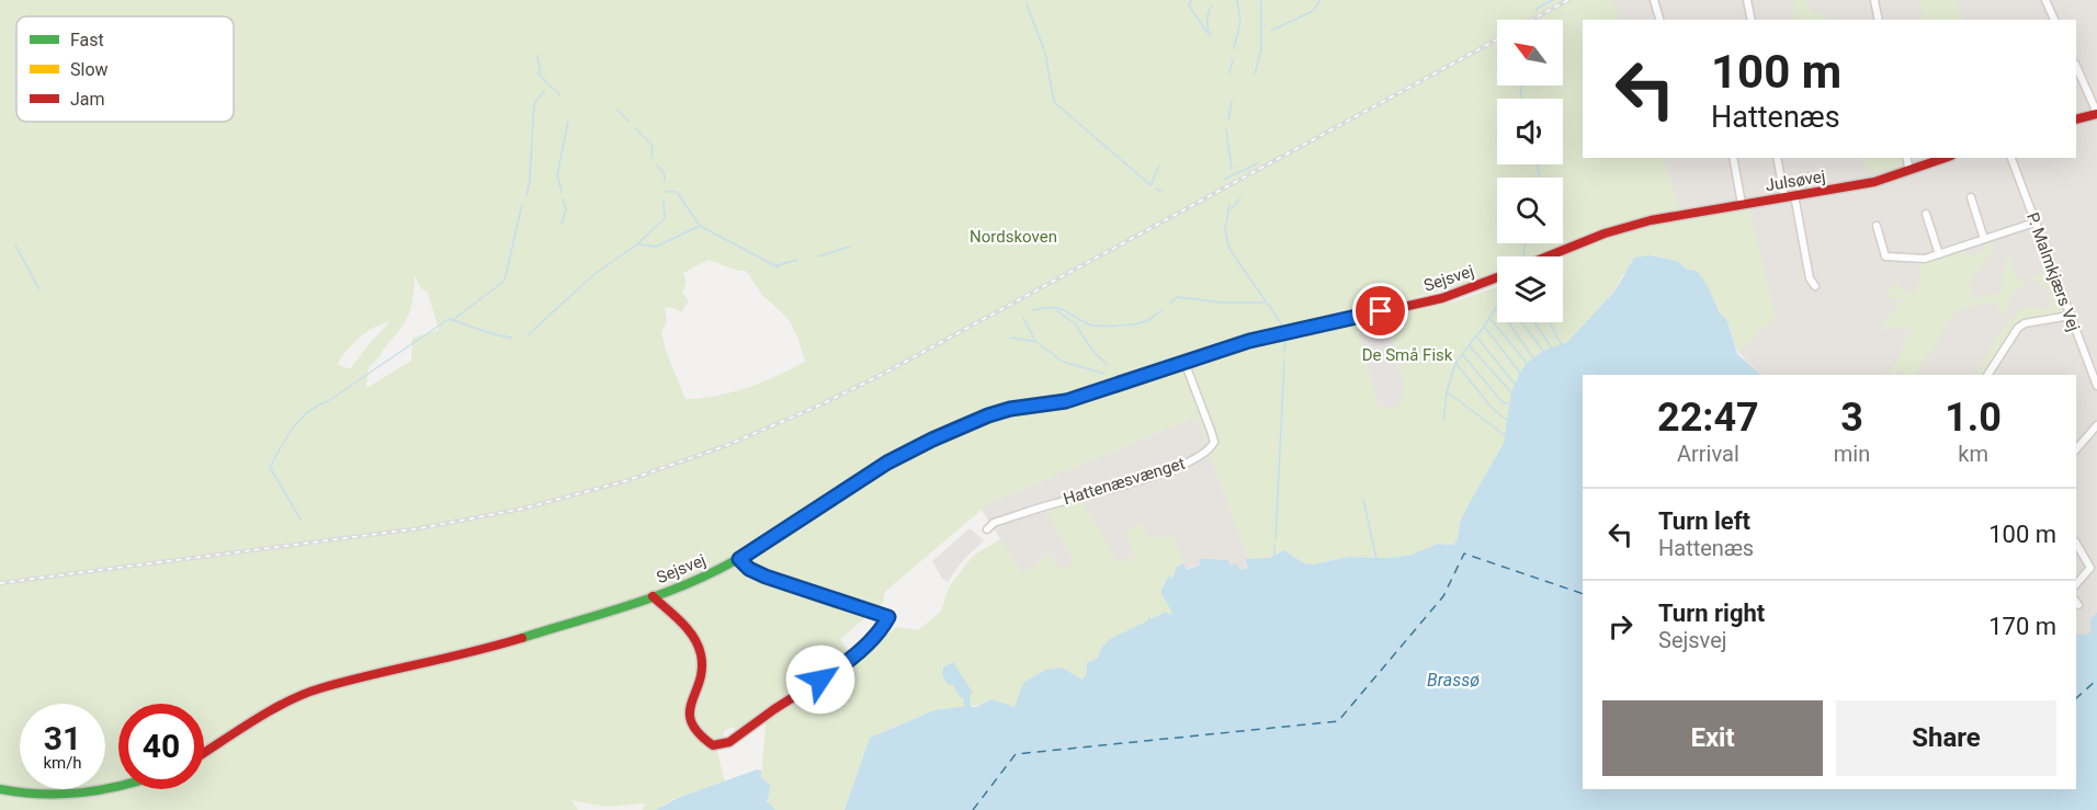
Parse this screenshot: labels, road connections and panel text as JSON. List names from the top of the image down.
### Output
{
  "streets": {
    "street": [
      "Julsøvej",
      "P. Malmkjærs Vej",
      "Sejsvej",
      "Hattenæsvænget"
    ]
  },
  "crossings": [
    ["Sejsvej", "Hattenæsvænget"]
  ],
  "water": ["Brassø"],
  "parks": ["Nordskoven", "De Små Fisk"],
  "legend": ["Fast", "Slow", "Jam"],
  "north": "top left",
  "page": {
    "turn": ["100 m", "Hattenæs"],
    "eta": [
      "22:47",
      "Arrival",
      "3",
      "min",
      "1.0",
      "km"
    ],
    "list": [
      {
        "name": "Turn left",
        "note": "Hattenæs",
        "value": "100 m"
      },
      {
        "name": "Turn right",
        "note": "Sejsvej",
        "value": "170 m"
      }
    ],
    "buttons": ["Exit", "Share"],
    "speed": "31 km/h",
    "limit": "40"
  }
}
